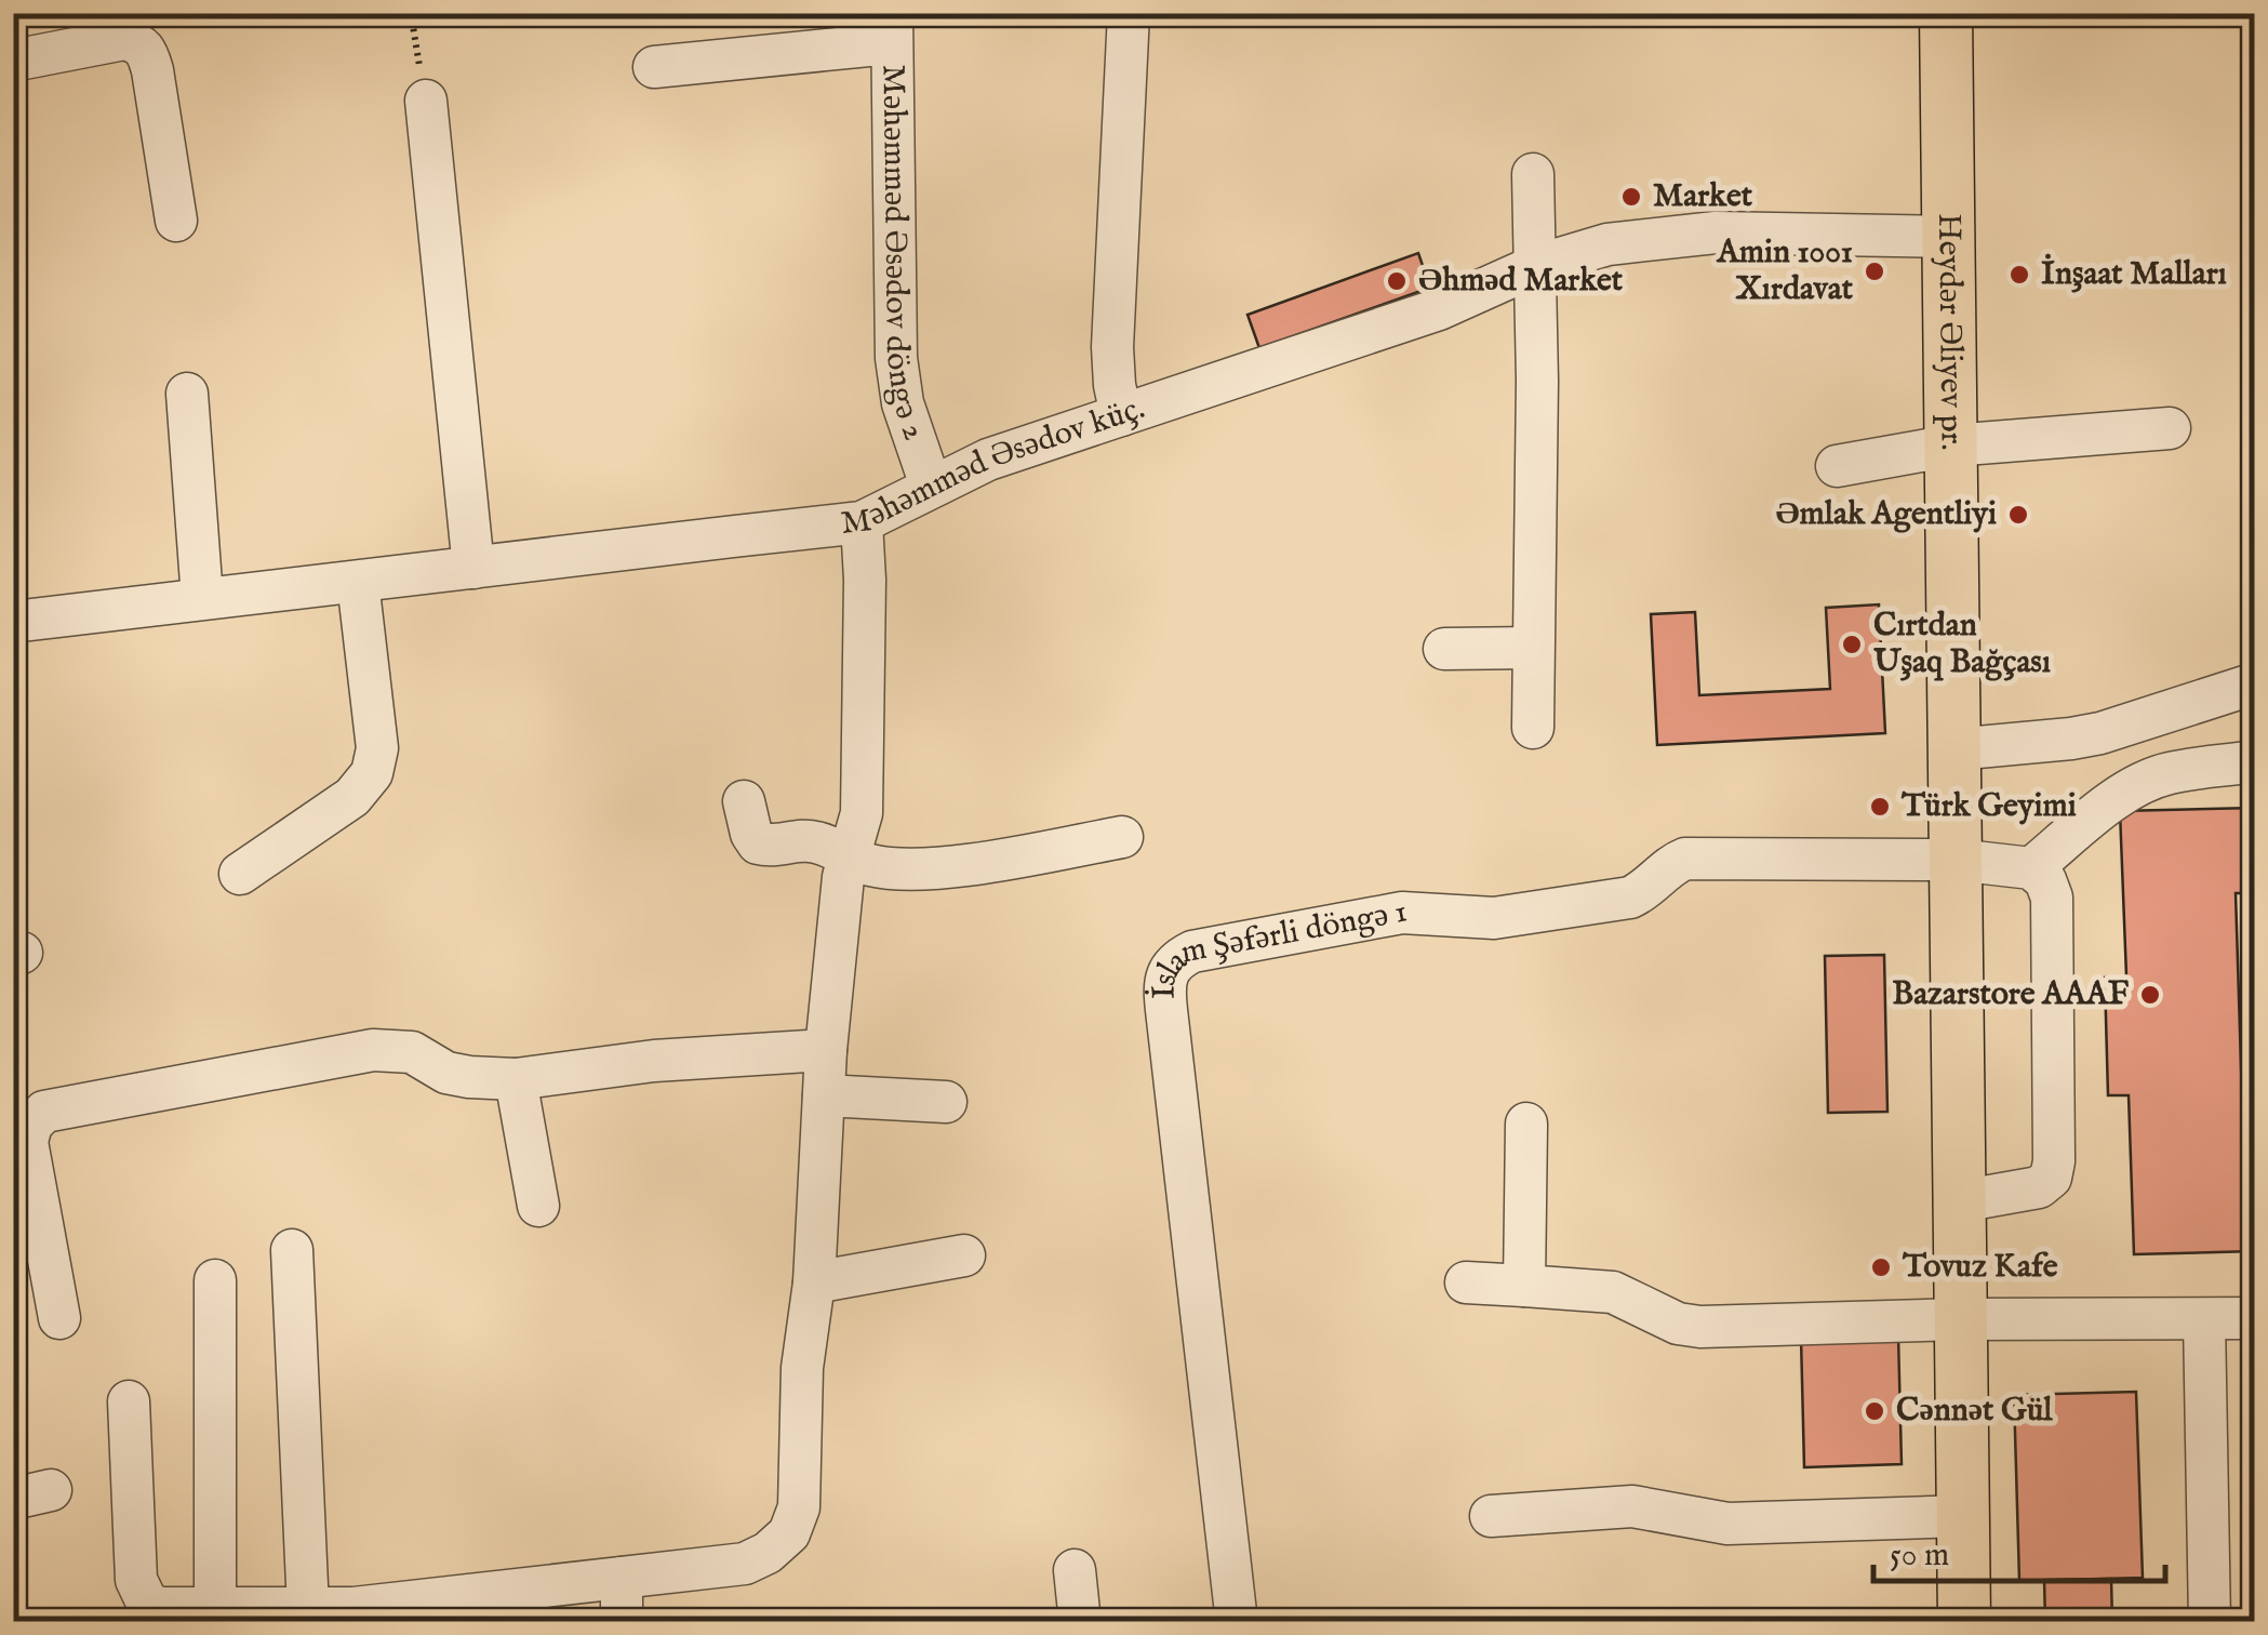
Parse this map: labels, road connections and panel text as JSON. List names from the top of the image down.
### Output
{
  "streets": {
    "main road": ["Heydər Əliyev pr."],
    "street": ["Məhəmməd Əsədov döngə 2", "Məhəmməd Əsədov küç.", "İslam Şəfərli döngə 1"]
  },
  "crossings": [
    ["Məhəmməd Əsədov döngə 2", "Məhəmməd Əsədov küç."],
    ["Heydər Əliyev pr.", "Məhəmməd Əsədov küç."],
    ["Heydər Əliyev pr.", "İslam Şəfərli döngə 1"]
  ],
  "places": [
    "Market",
    "Amin 1001 Xırdavat",
    "İnşaat Malları",
    "Əhməd Market",
    "Əmlak Agentliyi",
    "Cırtdan Uşaq Bağçası",
    "Türk Geyimi",
    "Bazarstore AAAF",
    "Tovuz Kafe",
    "Cənnət Gül"
  ],
  "scale_bar": "50 m"
}
